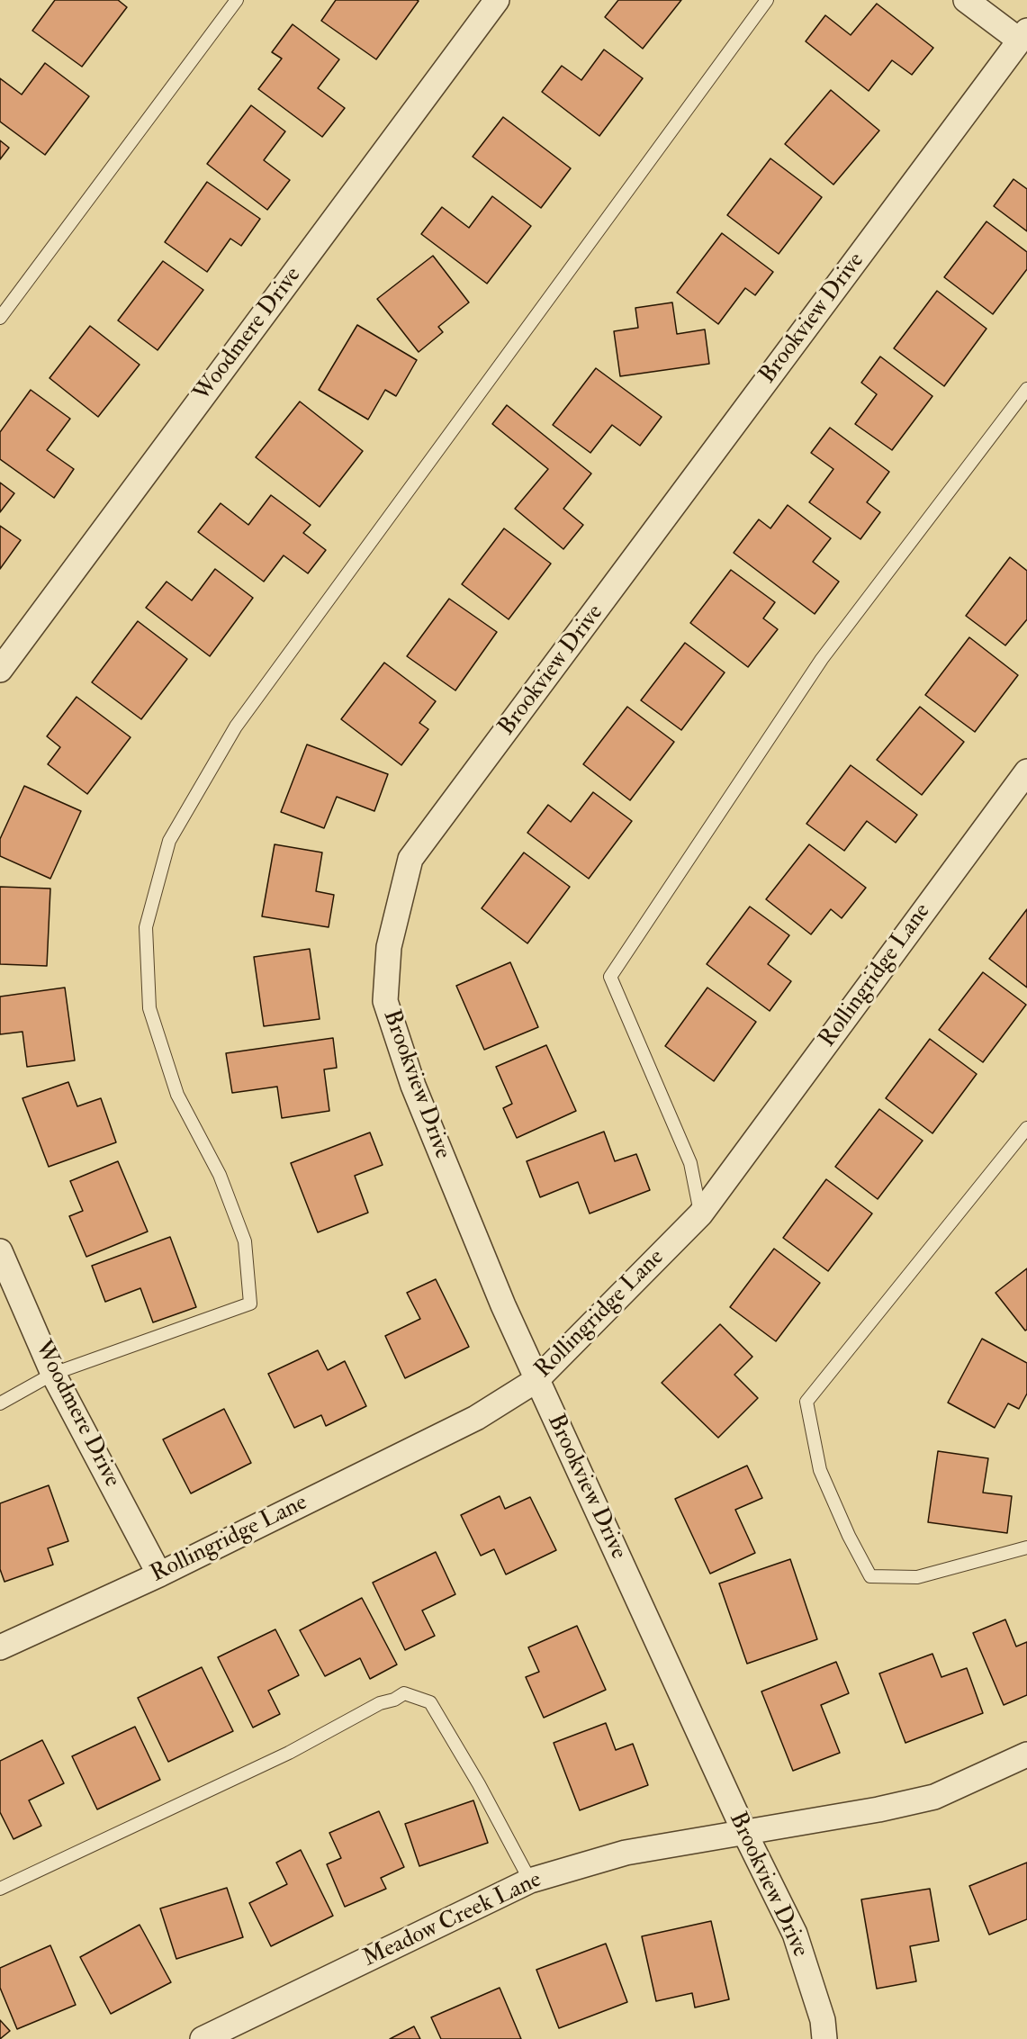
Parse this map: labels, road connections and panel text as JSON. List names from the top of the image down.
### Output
{
  "streets": {
    "street": [
      "Brookview Drive",
      "Woodmere Drive",
      "Rollingridge Lane",
      "Meadow Creek Lane"
    ]
  },
  "crossings": [
    ["Brookview Drive", "Rollingridge Lane"],
    ["Brookview Drive", "Meadow Creek Lane"],
    ["Woodmere Drive", "Rollingridge Lane"]
  ]
}
